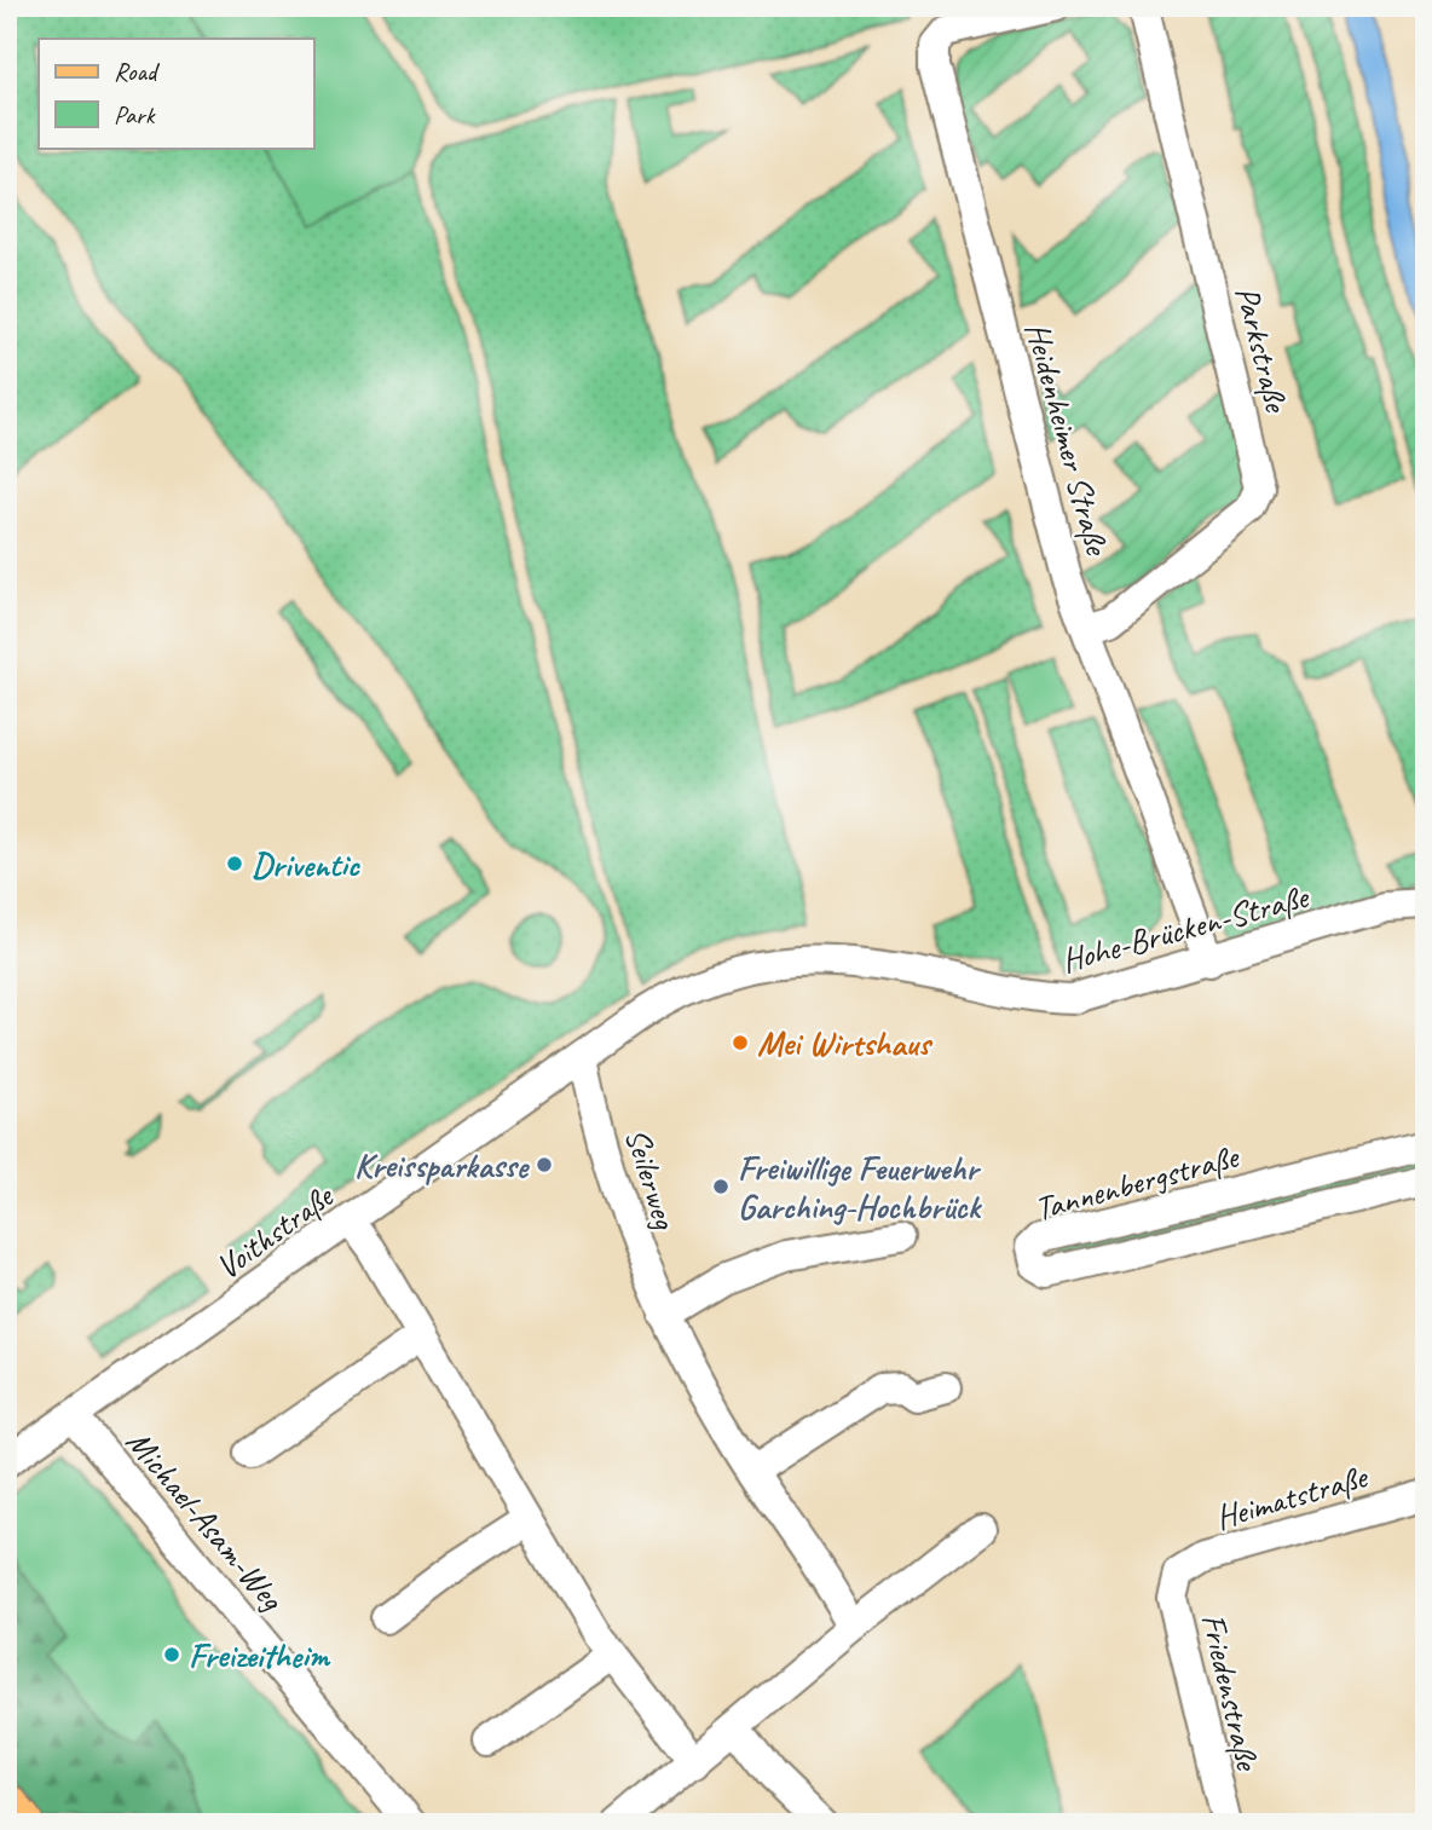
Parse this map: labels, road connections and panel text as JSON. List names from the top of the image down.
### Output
{
  "streets": {
    "street": [
      "Parkstraße",
      "Heidenheimer Straße",
      "Hohe-Brücken-Straße",
      "Seilerweg",
      "Tannenbergstraße",
      "Voithstraße",
      "Heimatstraße",
      "Michael-Asam-Weg",
      "Friedenstraße"
    ]
  },
  "crossings": [
    ["Parkstraße", "Heidenheimer Straße"],
    ["Heidenheimer Straße", "Hohe-Brücken-Straße"],
    ["Hohe-Brücken-Straße", "Seilerweg"],
    ["Hohe-Brücken-Straße", "Voithstraße"],
    ["Seilerweg", "Voithstraße"],
    ["Voithstraße", "Michael-Asam-Weg"],
    ["Heimatstraße", "Friedenstraße"]
  ],
  "places": [
    "Driventic",
    "Mei Wirtshaus",
    "Kreissparkasse",
    "Freiwillige Feuerwehr Garching-Hochbrück",
    "Freizeitheim"
  ],
  "legend": ["Road", "Park"]
}
